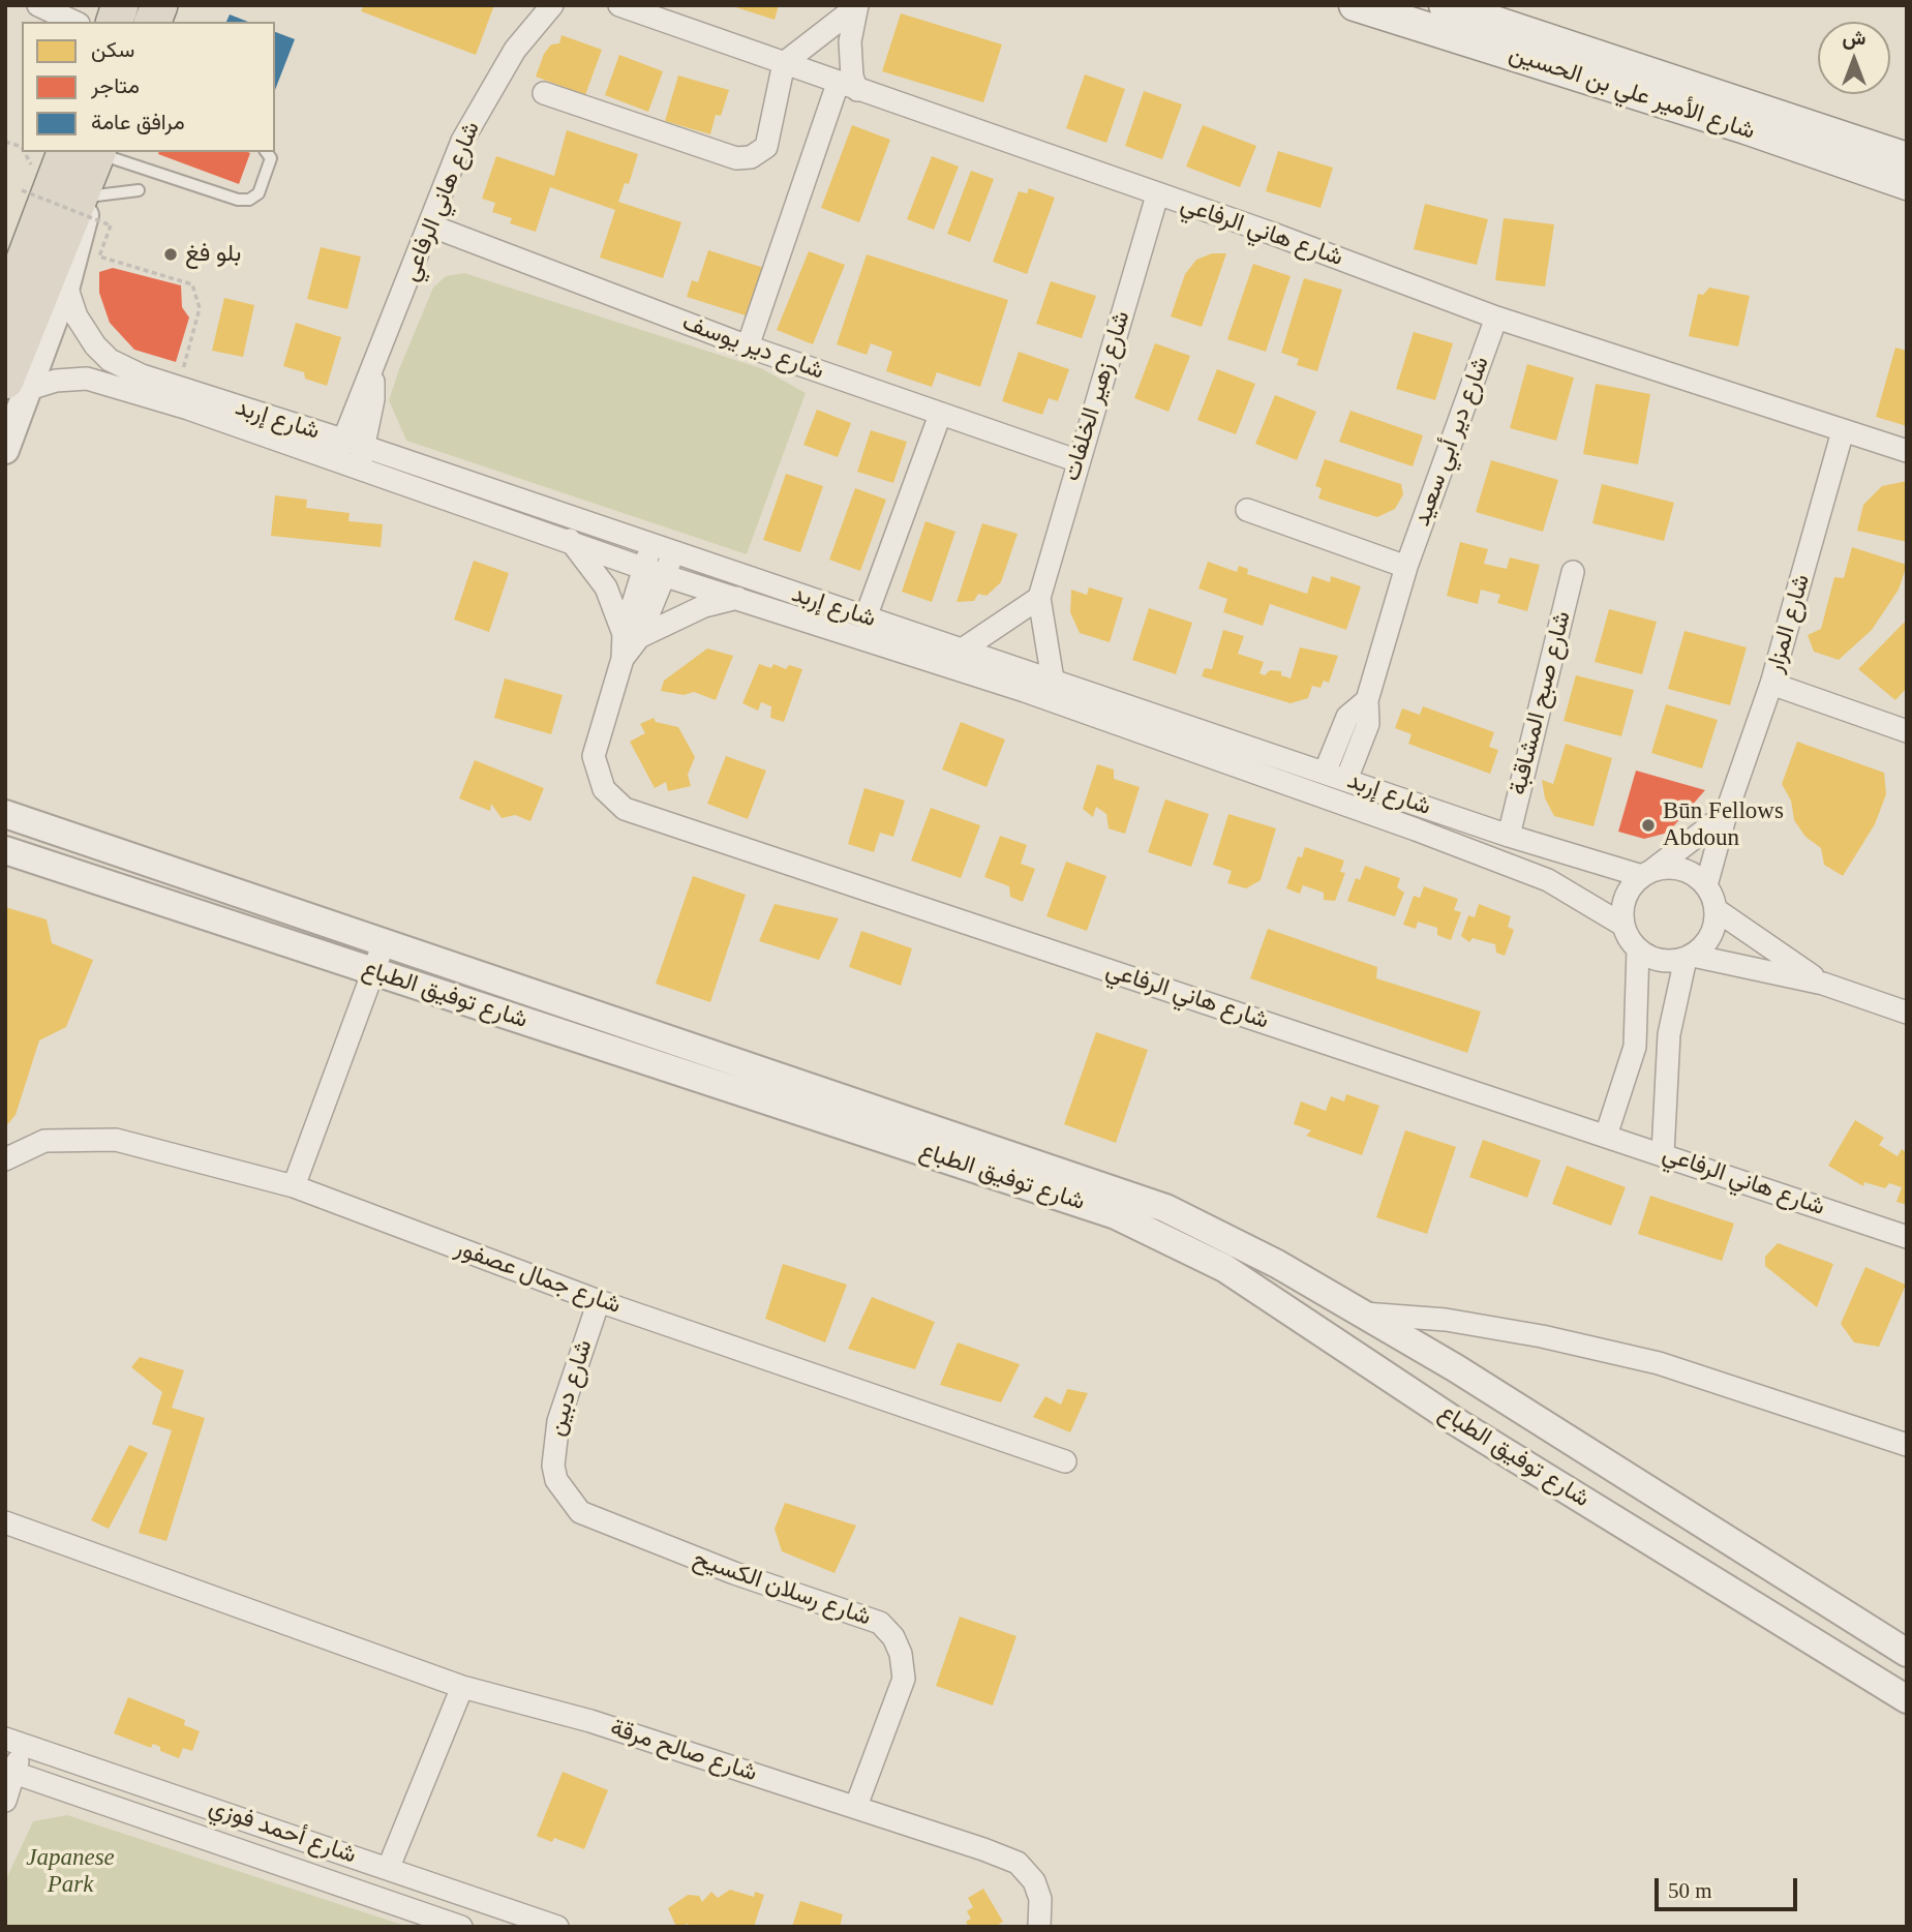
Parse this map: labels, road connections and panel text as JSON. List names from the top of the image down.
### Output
{
  "streets": {
    "main road": ["شارع الأمير علي بن الحسين"],
    "street": [
      "شارع هاني الرفاعي",
      "شارع دير يوسف",
      "شارع زهير الخلفات",
      "شارع إربد",
      "شارع دير أبي سعيد",
      "شارع المزار",
      "شارع صبح المشاقبة",
      "شارع توفيق الطباع",
      "شارع جمال عصفور",
      "شارع دبين",
      "شارع رسلان الكسيح",
      "شارع صالح مرقة",
      "شارع أحمد فوزي"
    ]
  },
  "crossings": [
    ["شارع هاني الرفاعي", "شارع دير يوسف"],
    ["شارع هاني الرفاعي", "شارع زهير الخلفات"],
    ["شارع هاني الرفاعي", "شارع إربد"],
    ["شارع هاني الرفاعي", "شارع دير أبي سعيد"],
    ["شارع هاني الرفاعي", "شارع المزار"],
    ["شارع دير يوسف", "شارع زهير الخلفات"],
    ["شارع زهير الخلفات", "شارع إربد"],
    ["شارع إربد", "شارع دير أبي سعيد"],
    ["شارع إربد", "شارع المزار"],
    ["شارع إربد", "شارع صبح المشاقبة"],
    ["شارع جمال عصفور", "شارع دبين"],
    ["شارع دبين", "شارع رسلان الكسيح"],
    ["شارع رسلان الكسيح", "شارع صالح مرقة"]
  ],
  "parks": ["Japanese Park"],
  "places": ["بلو فغ", "Būn Fellows Abdoun"],
  "legend": ["سكن", "متاجر", "مرافق عامة"],
  "scale_bar": "50 m",
  "north": "top"
}
